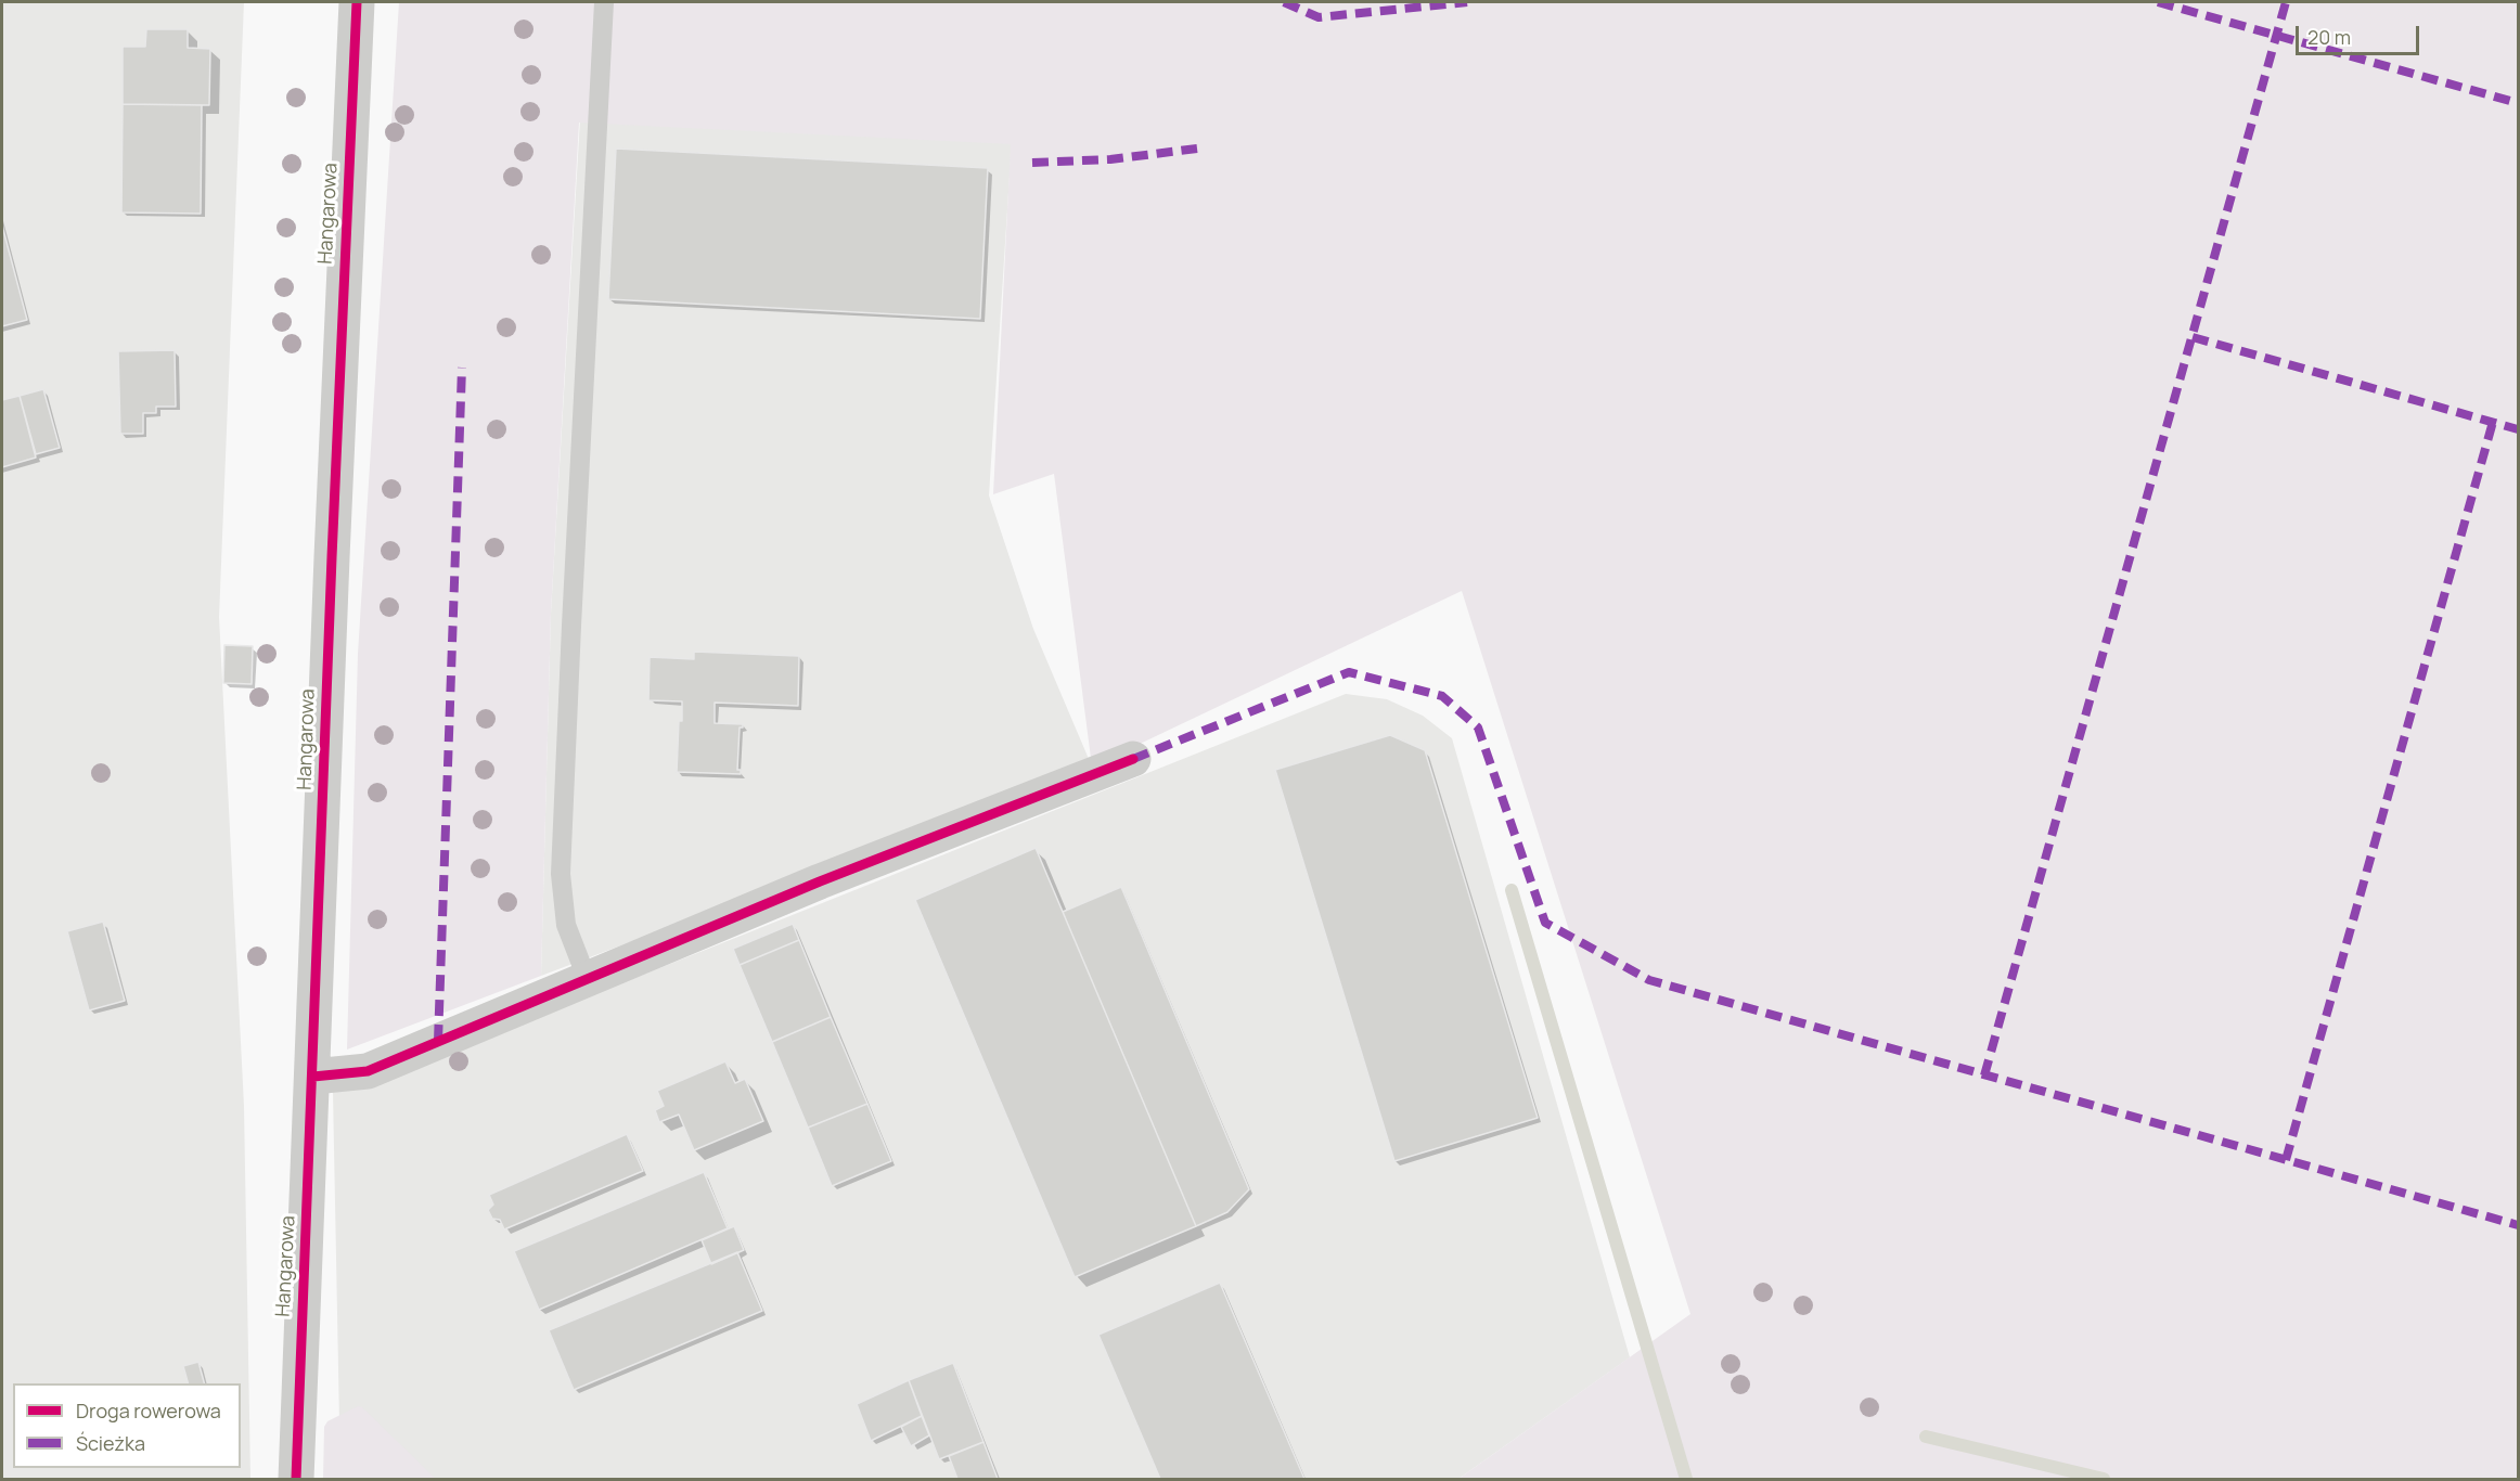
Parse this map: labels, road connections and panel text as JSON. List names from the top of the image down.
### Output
{
  "streets": {
    "street": ["Hangarowa"]
  },
  "legend": ["Droga rowerowa", "Ścieżka"],
  "scale_bar": "20 m"
}
